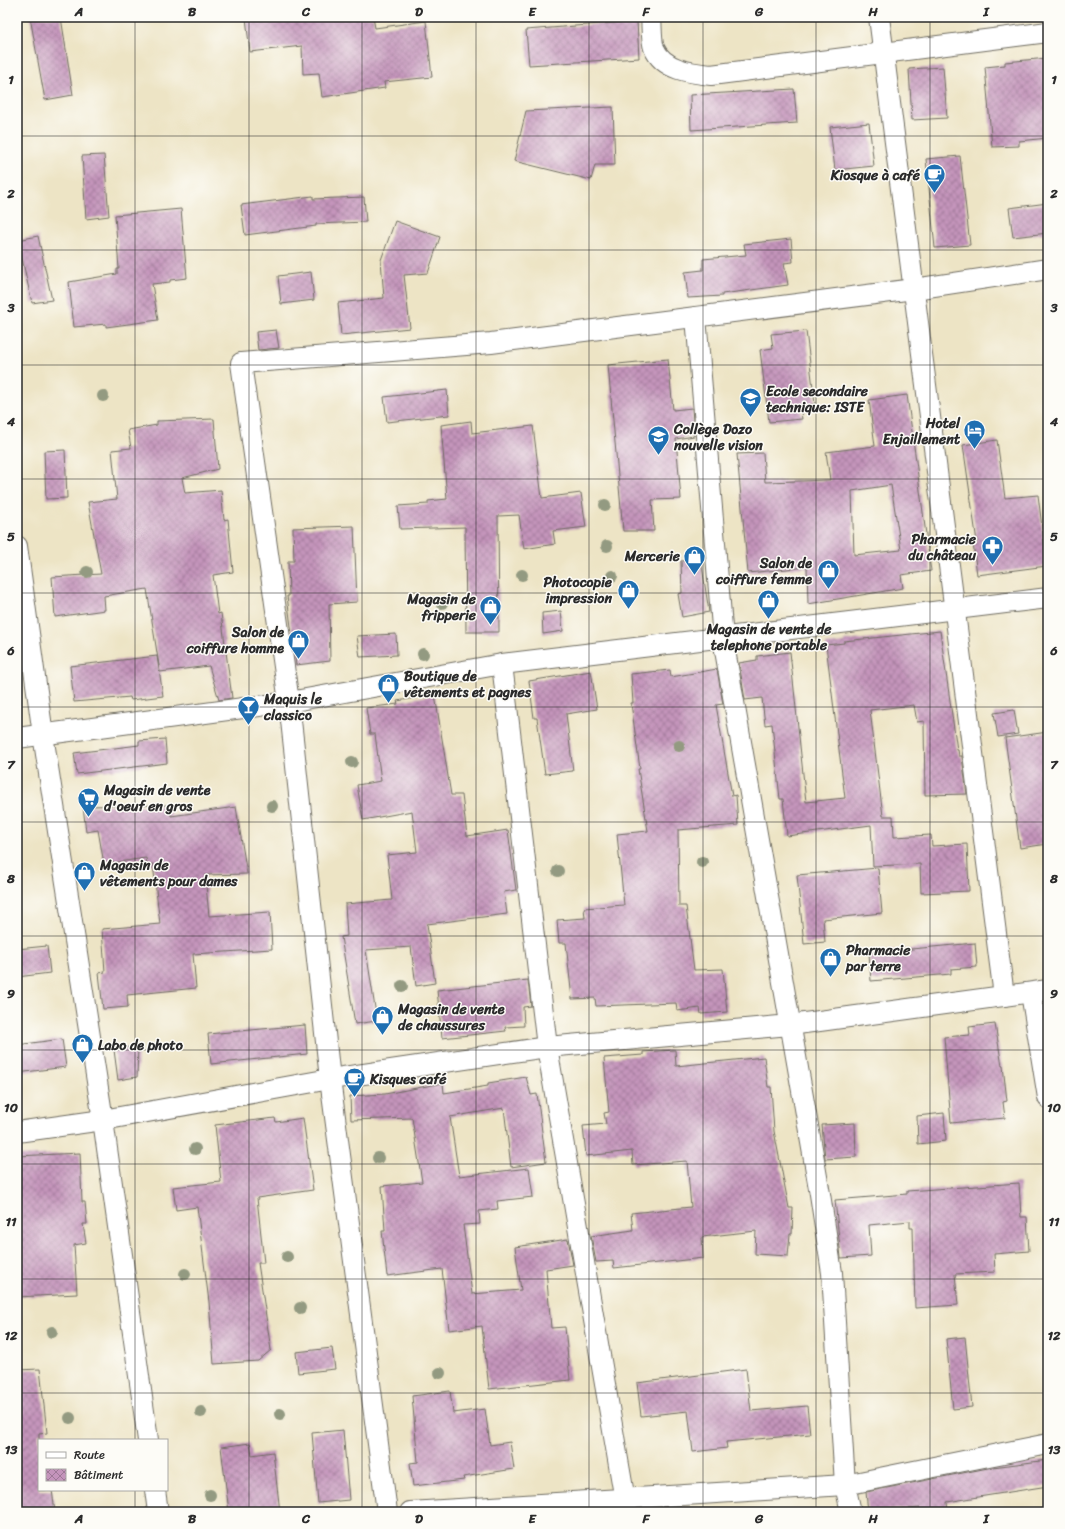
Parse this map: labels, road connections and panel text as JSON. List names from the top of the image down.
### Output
{
  "places": {
    "cafe": ["Kiosque à café", "Kisques café"],
    "school or university": ["Ecole secondaire technique: ISTE", "Collège Dozo nouvelle vision"],
    "hotel": ["Hotel Enjaillement"],
    "pharmacy": ["Pharmacie du château"],
    "shop": [
      "Mercerie",
      "Salon de coiffure femme",
      "Photocopie impression",
      "Magasin de vente de telephone portable",
      "Magasin de fripperie",
      "Salon de coiffure homme",
      "Boutique de vêtements et pagnes",
      "Magasin de vêtements pour dames",
      "Pharmacie par terre",
      "Magasin de vente de chaussures",
      "Labo de photo"
    ],
    "bar": ["Maquis le classico"],
    "supermarket": ["Magasin de vente d'oeuf en gros"]
  },
  "legend": ["Route", "Bâtiment"],
  "grid": {
    "columns": [
      "A",
      "B",
      "C",
      "D",
      "E",
      "F",
      "G",
      "H",
      "I"
    ],
    "rows": [
      "1",
      "2",
      "3",
      "4",
      "5",
      "6",
      "7",
      "8",
      "9",
      "10",
      "11",
      "12",
      "13"
    ]
  }
}
